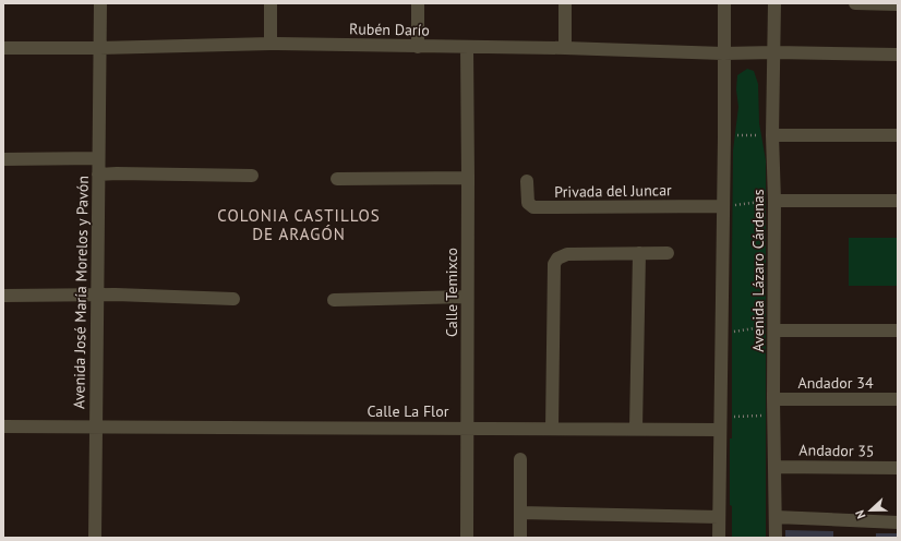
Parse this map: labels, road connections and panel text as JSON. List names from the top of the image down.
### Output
{
  "streets": {
    "street": [
      "Rubén Darío",
      "Privada del Juncar",
      "Avenida Lázaro Cárdenas",
      "Avenida José María Morelos y Pavón",
      "Calle Temixco",
      "Andador 34",
      "Calle La Flor",
      "Andador 35"
    ]
  },
  "crossings": [
    ["Rubén Darío", "Avenida Lázaro Cárdenas"],
    ["Rubén Darío", "Avenida José María Morelos y Pavón"],
    ["Rubén Darío", "Calle Temixco"],
    ["Avenida Lázaro Cárdenas", "Andador 34"],
    ["Avenida Lázaro Cárdenas", "Andador 35"],
    ["Avenida José María Morelos y Pavón", "Calle La Flor"],
    ["Calle Temixco", "Calle La Flor"]
  ],
  "districts": ["COLONIA CASTILLOS DE ARAGÓN"],
  "north": "left"
}
